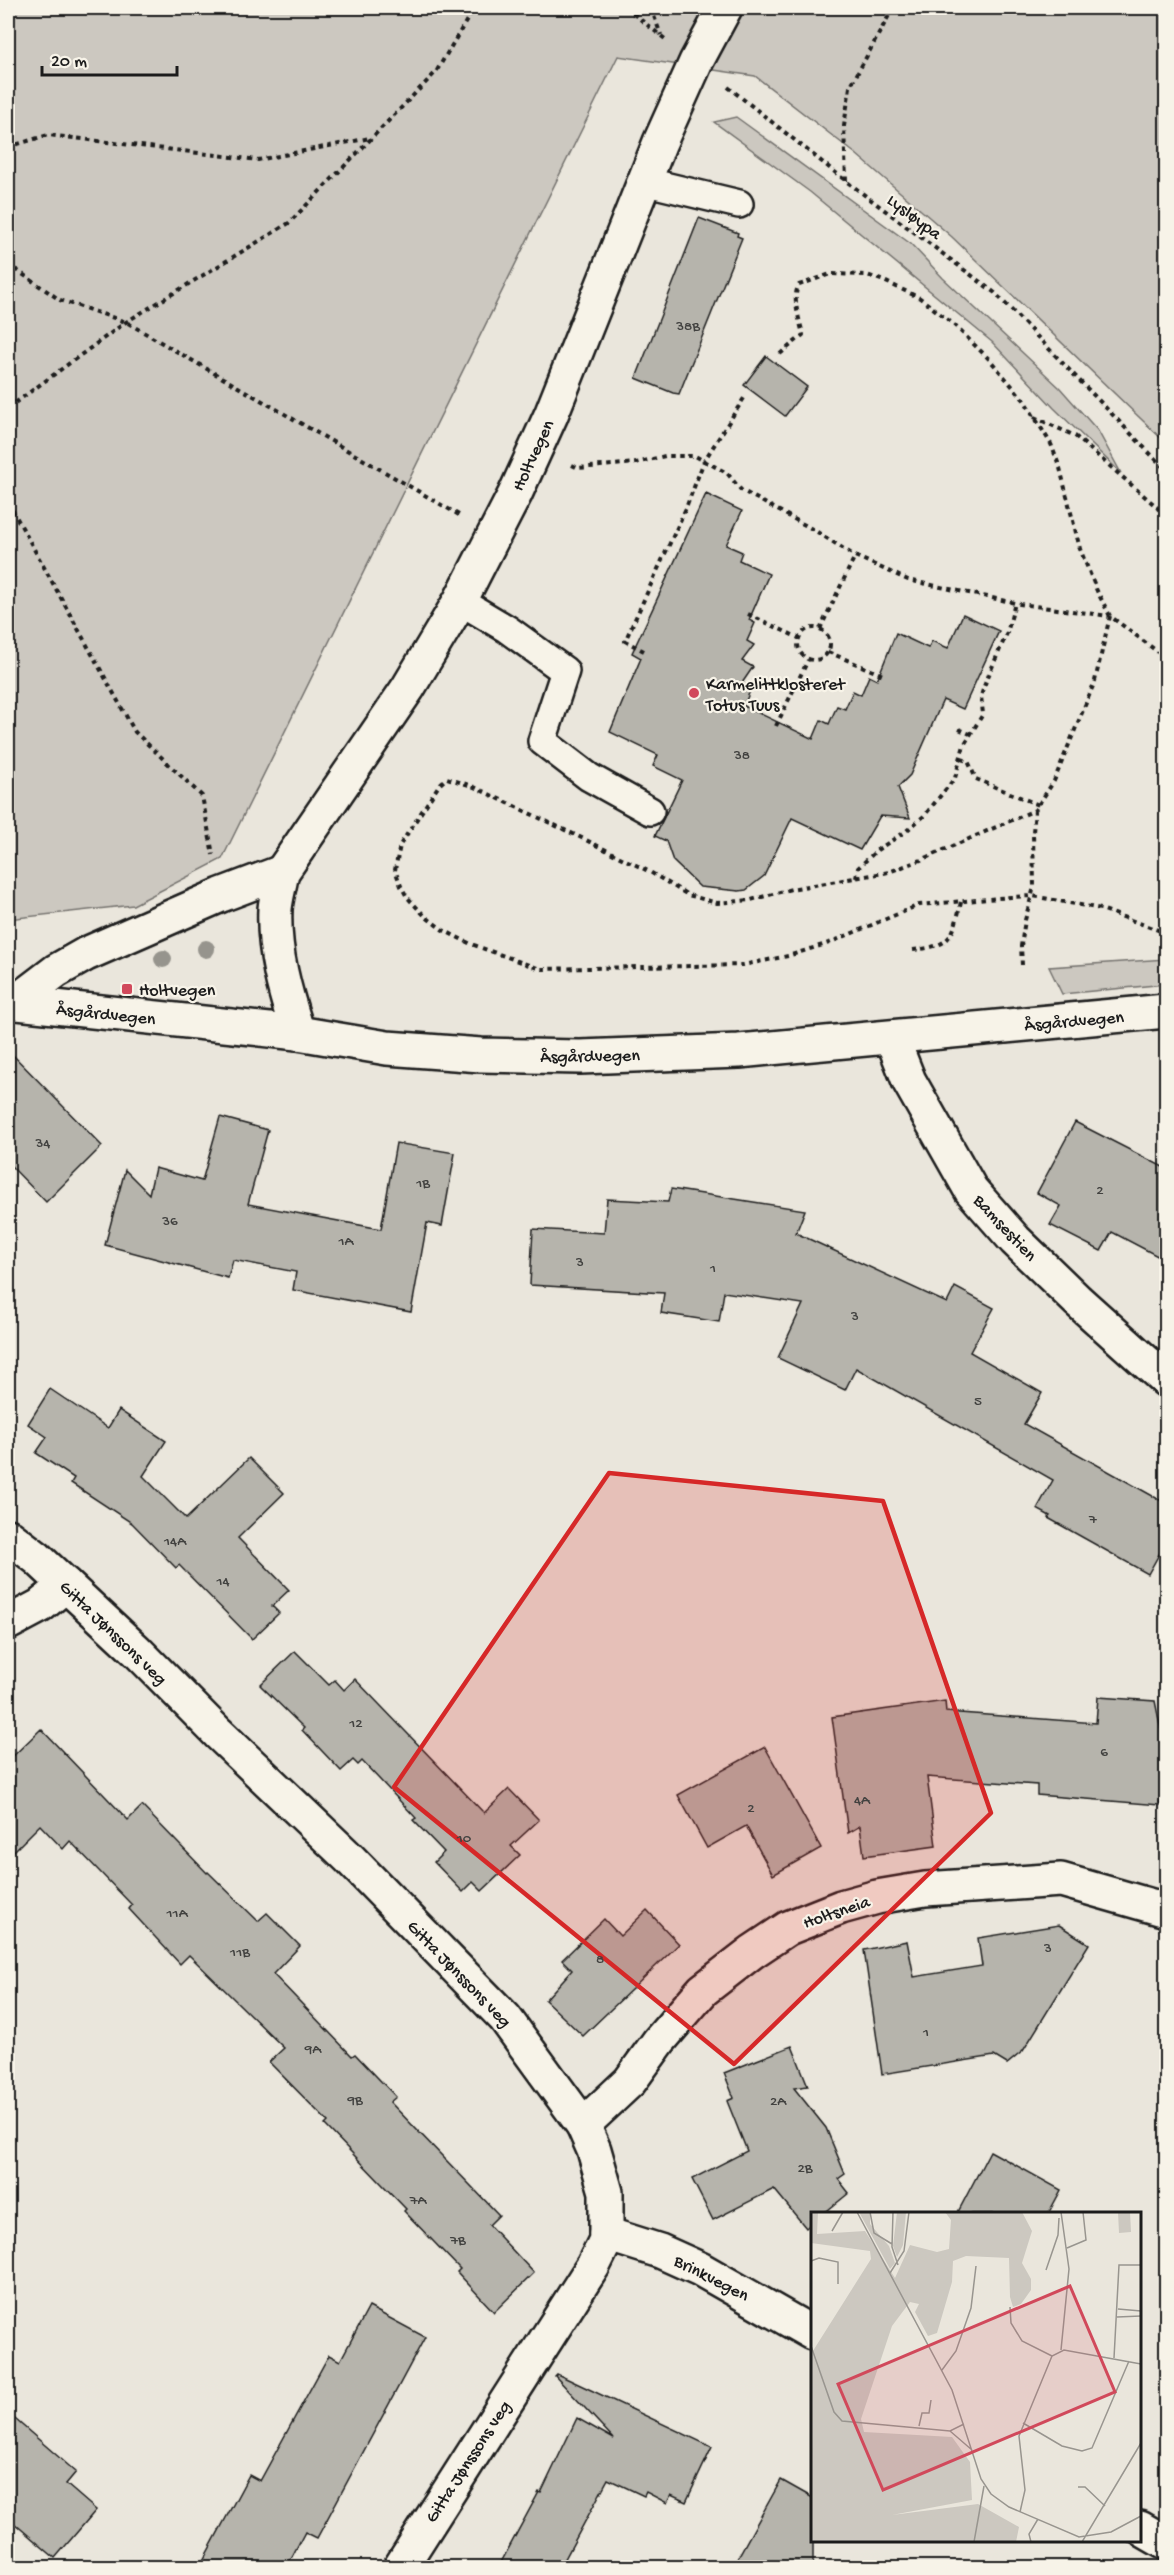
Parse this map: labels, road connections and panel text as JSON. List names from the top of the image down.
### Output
{
  "streets": {
    "street": [
      "Holtvegen",
      "Åsgårdvegen",
      "Bamsestien",
      "Gitta Jønssons veg",
      "Holtsneia",
      "Brinkvegen"
    ],
    "path": ["Lysløypa"]
  },
  "crossings": [
    ["Lysløypa", "Holtvegen"],
    ["Holtvegen", "Åsgårdvegen"],
    ["Åsgårdvegen", "Bamsestien"],
    ["Gitta Jønssons veg", "Holtsneia"],
    ["Gitta Jønssons veg", "Brinkvegen"]
  ],
  "places": {
    "other": ["Karmelittklosteret Totus Tuus"],
    "transit": ["Holtvegen"]
  },
  "house_numbers": [
    "38B",
    "38",
    "34",
    "1B",
    "2",
    "36",
    "1A",
    "3",
    "1",
    "3",
    "5",
    "7",
    "14A",
    "14",
    "12",
    "6",
    "4A",
    "2",
    "10",
    "11A",
    "3",
    "11B",
    "8",
    "1",
    "9A",
    "9B",
    "2A",
    "2B",
    "7A",
    "7B"
  ],
  "scale_bar": "20 m"
}
